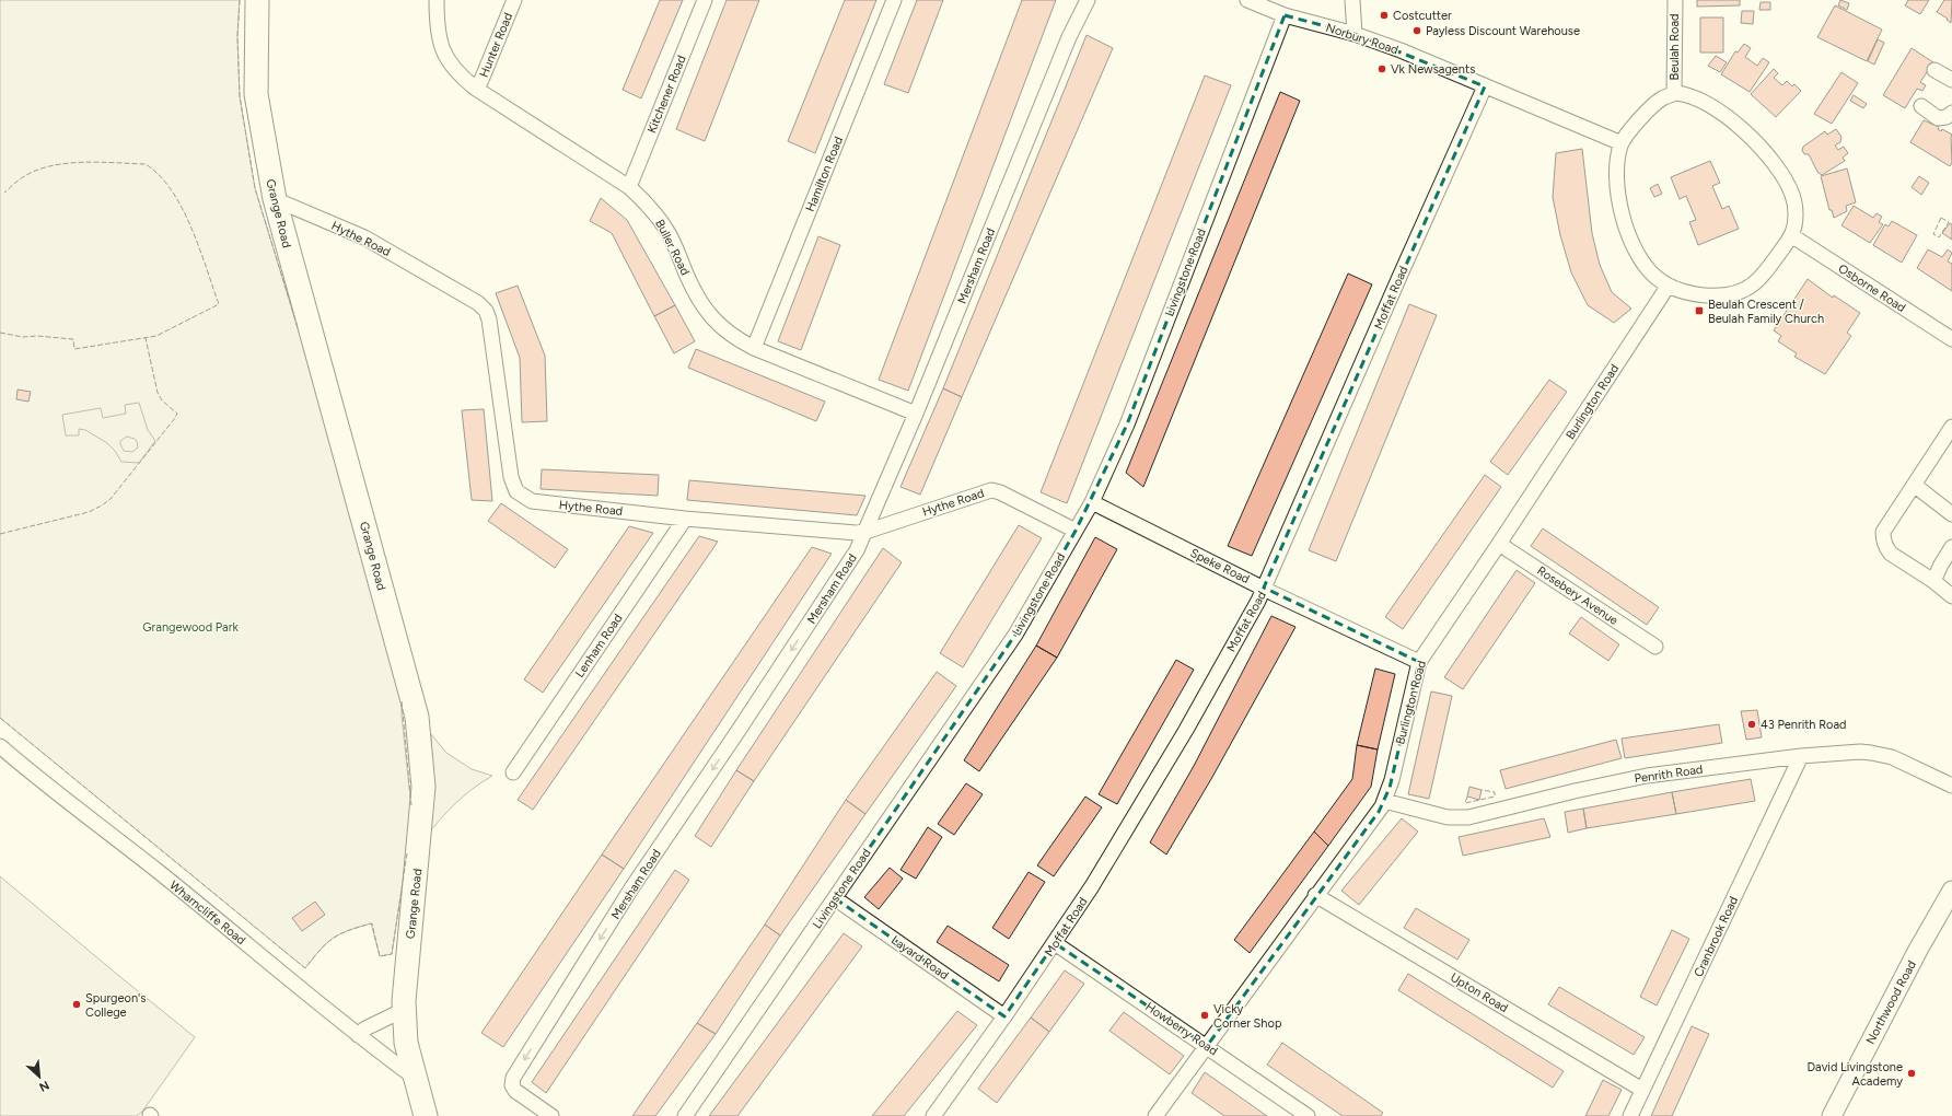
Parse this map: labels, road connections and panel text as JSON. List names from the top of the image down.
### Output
{
  "streets": {
    "main road": ["Grange Road"],
    "street": [
      "Norbury Road",
      "Hunter Road",
      "Beulah Road",
      "Kitchener Road",
      "Hamilton Road",
      "Hythe Road",
      "Buller Road",
      "Mersham Road",
      "Livingstone Road",
      "Osborne Road",
      "Moffat Road",
      "Burlington Road",
      "Speke Road",
      "Rosebery Avenue",
      "Lenham Road",
      "Penrith Road",
      "Wharncliffe Road",
      "Cranbrook Road",
      "Layard Road",
      "Upton Road",
      "Northwood Road",
      "Howberry Road"
    ]
  },
  "crossings": [
    ["Norbury Road", "Livingstone Road"],
    ["Norbury Road", "Moffat Road"],
    ["Hunter Road", "Buller Road"],
    ["Kitchener Road", "Buller Road"],
    ["Hamilton Road", "Buller Road"],
    ["Grange Road", "Hythe Road"],
    ["Grange Road", "Wharncliffe Road"],
    ["Hythe Road", "Mersham Road"],
    ["Hythe Road", "Livingstone Road"],
    ["Hythe Road", "Lenham Road"],
    ["Buller Road", "Mersham Road"],
    ["Livingstone Road", "Speke Road"],
    ["Livingstone Road", "Layard Road"],
    ["Moffat Road", "Speke Road"],
    ["Moffat Road", "Layard Road"],
    ["Moffat Road", "Howberry Road"],
    ["Burlington Road", "Speke Road"],
    ["Burlington Road", "Rosebery Avenue"],
    ["Burlington Road", "Penrith Road"],
    ["Burlington Road", "Upton Road"],
    ["Burlington Road", "Howberry Road"],
    ["Penrith Road", "Cranbrook Road"],
    ["Cranbrook Road", "Upton Road"]
  ],
  "one_way": ["Mersham Road"],
  "parks": ["Grangewood Park"],
  "places": {
    "other": [
      "Costcutter",
      "Payless Discount Warehouse",
      "Vk Newsagents",
      "43 Penrith Road",
      "Spurgeon's College",
      "Vicky Corner Shop",
      "David Livingstone Academy"
    ],
    "transit": ["Beulah Crescent / Beulah Family Church"]
  },
  "north": "bottom right"
}
